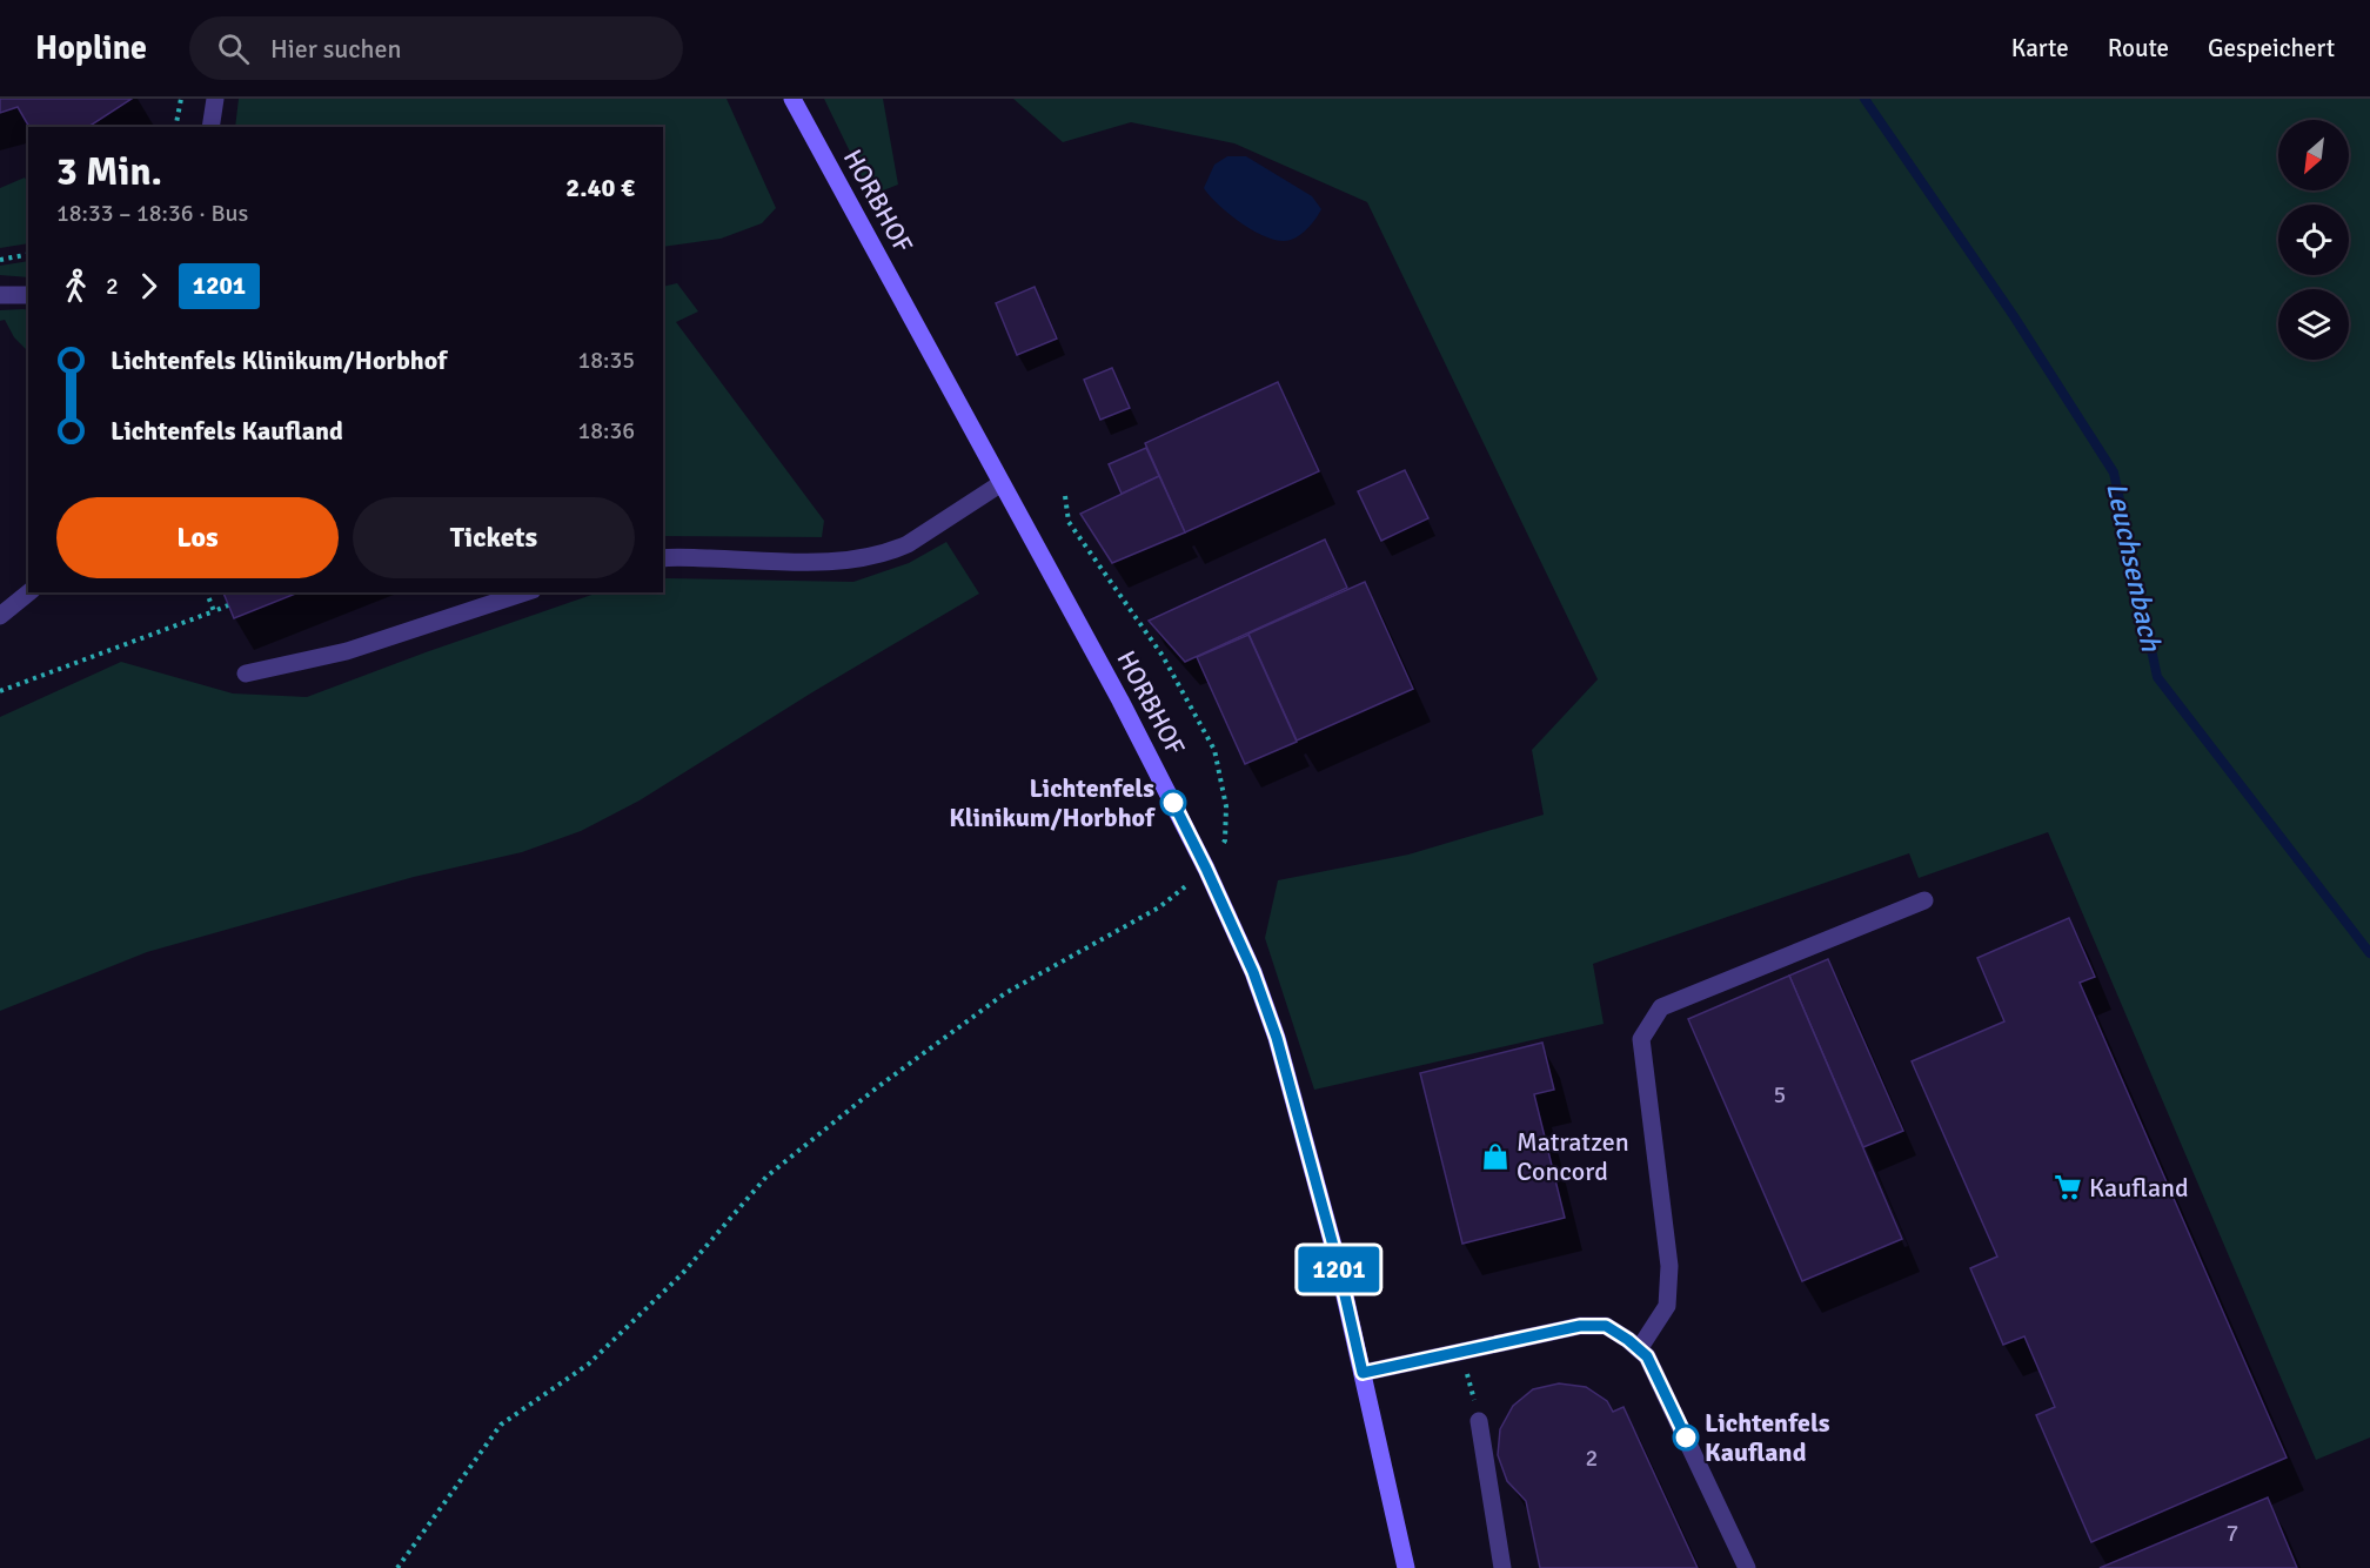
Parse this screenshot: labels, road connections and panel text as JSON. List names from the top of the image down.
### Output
{
  "streets": {
    "main road": ["HORBHOF"]
  },
  "water": ["Leuchsenbach"],
  "places": {
    "other": ["Lichtenfels Klinikum/Horbhof", "Lichtenfels Kaufland"],
    "shop": ["Matratzen Concord"],
    "supermarket": ["Kaufland"]
  },
  "lines": ["bus line 1201"],
  "house_numbers": ["5", "2", "7"],
  "north": "bottom left",
  "page": {
    "header": "Hopline",
    "search": "Hier suchen",
    "nav": ["Karte", "Route", "Gespeichert"],
    "on_map": "1201",
    "heading": ["3 Min.", "18:33 – 18:36 · Bus", "2.40 €"],
    "legs": ["2", "1201"],
    "list": [
      {
        "name": "Lichtenfels Klinikum/Horbhof",
        "value": "18:35"
      },
      {
        "name": "Lichtenfels Kaufland",
        "value": "18:36"
      }
    ],
    "buttons": ["Los", "Tickets"]
  }
}
